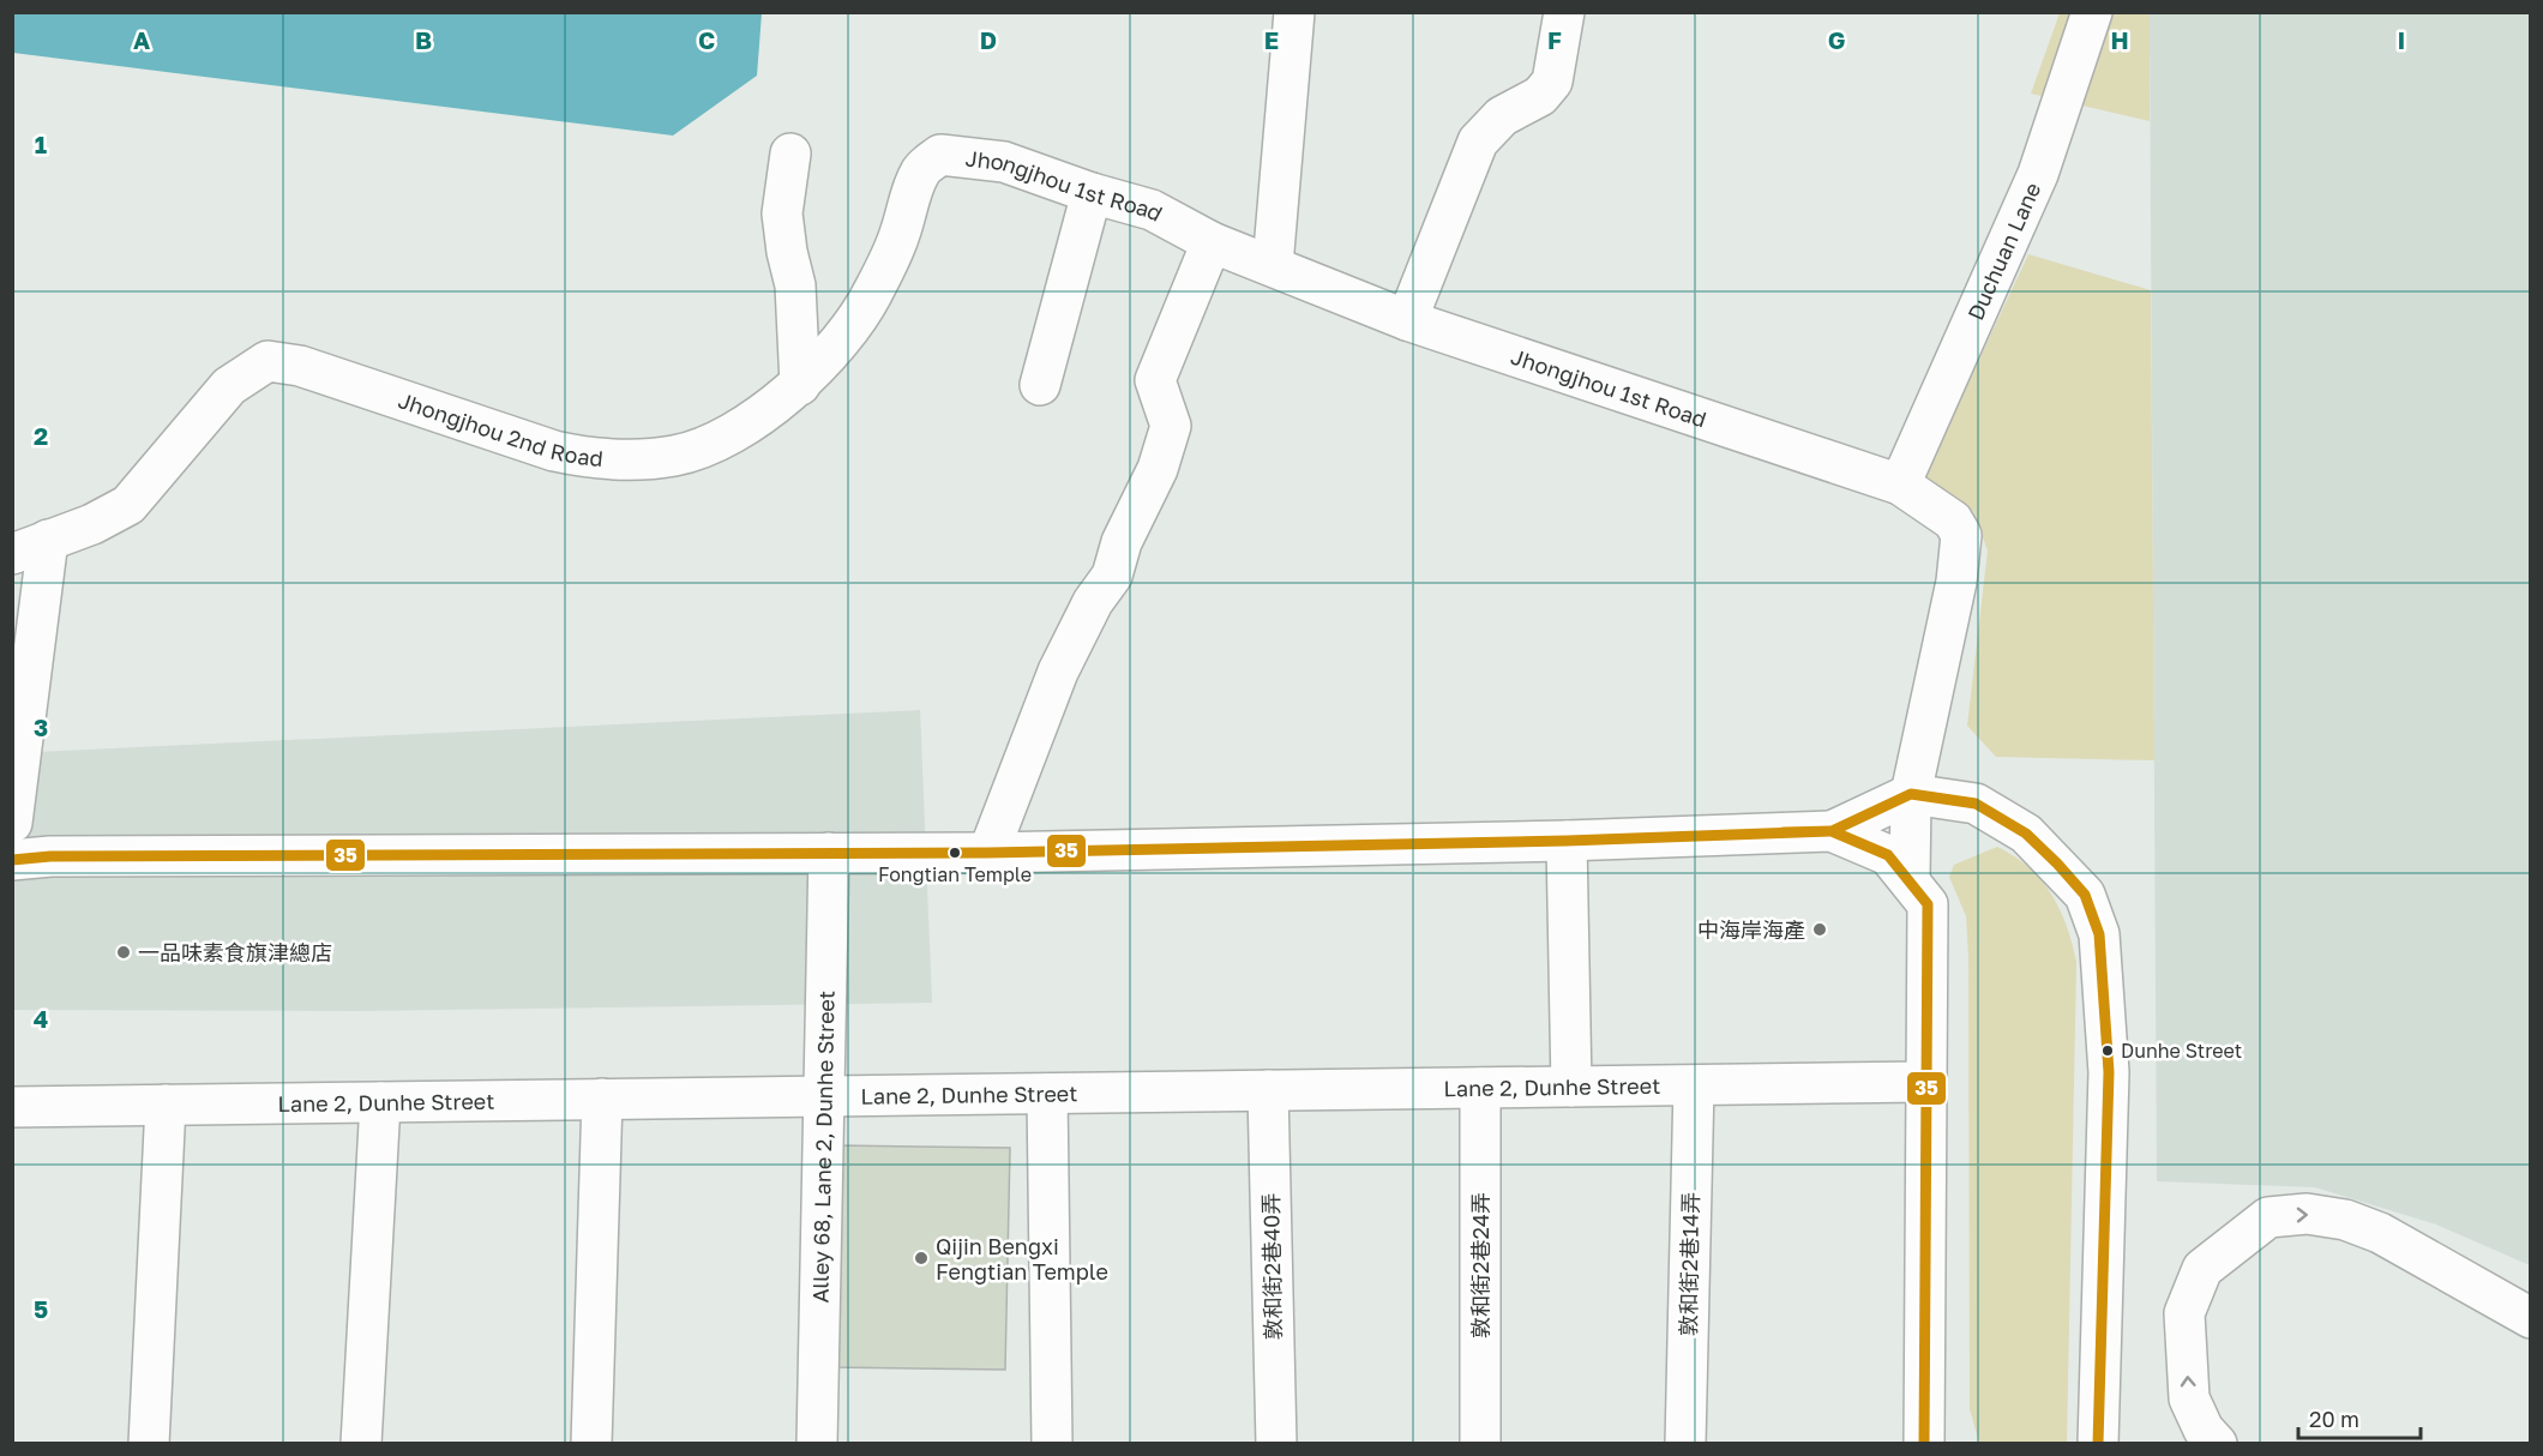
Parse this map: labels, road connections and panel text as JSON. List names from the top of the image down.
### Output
{
  "streets": {
    "street": [
      "Jhongjhou 1st Road",
      "Duchuan Lane",
      "Jhongjhou 2nd Road",
      "Lane 2, Dunhe Street",
      "Alley 68, Lane 2, Dunhe Street",
      "敦和街2巷14弄",
      "敦和街2巷24弄",
      "敦和街2巷40弄"
    ]
  },
  "crossings": [
    ["Jhongjhou 1st Road", "Duchuan Lane"],
    ["Jhongjhou 1st Road", "Jhongjhou 2nd Road"],
    ["Lane 2, Dunhe Street", "Alley 68, Lane 2, Dunhe Street"],
    ["Lane 2, Dunhe Street", "敦和街2巷14弄"],
    ["Lane 2, Dunhe Street", "敦和街2巷24弄"],
    ["Lane 2, Dunhe Street", "敦和街2巷40弄"]
  ],
  "places": [
    "Fongtian Temple",
    "中海岸海產",
    "一品味素食旗津總店",
    "Dunhe Street",
    "Qijin Bengxi Fengtian Temple"
  ],
  "lines": ["transit line 35"],
  "scale_bar": "20 m",
  "grid": {
    "columns": [
      "A",
      "B",
      "C",
      "D",
      "E",
      "F",
      "G",
      "H",
      "I"
    ],
    "rows": [
      "1",
      "2",
      "3",
      "4",
      "5"
    ]
  }
}
